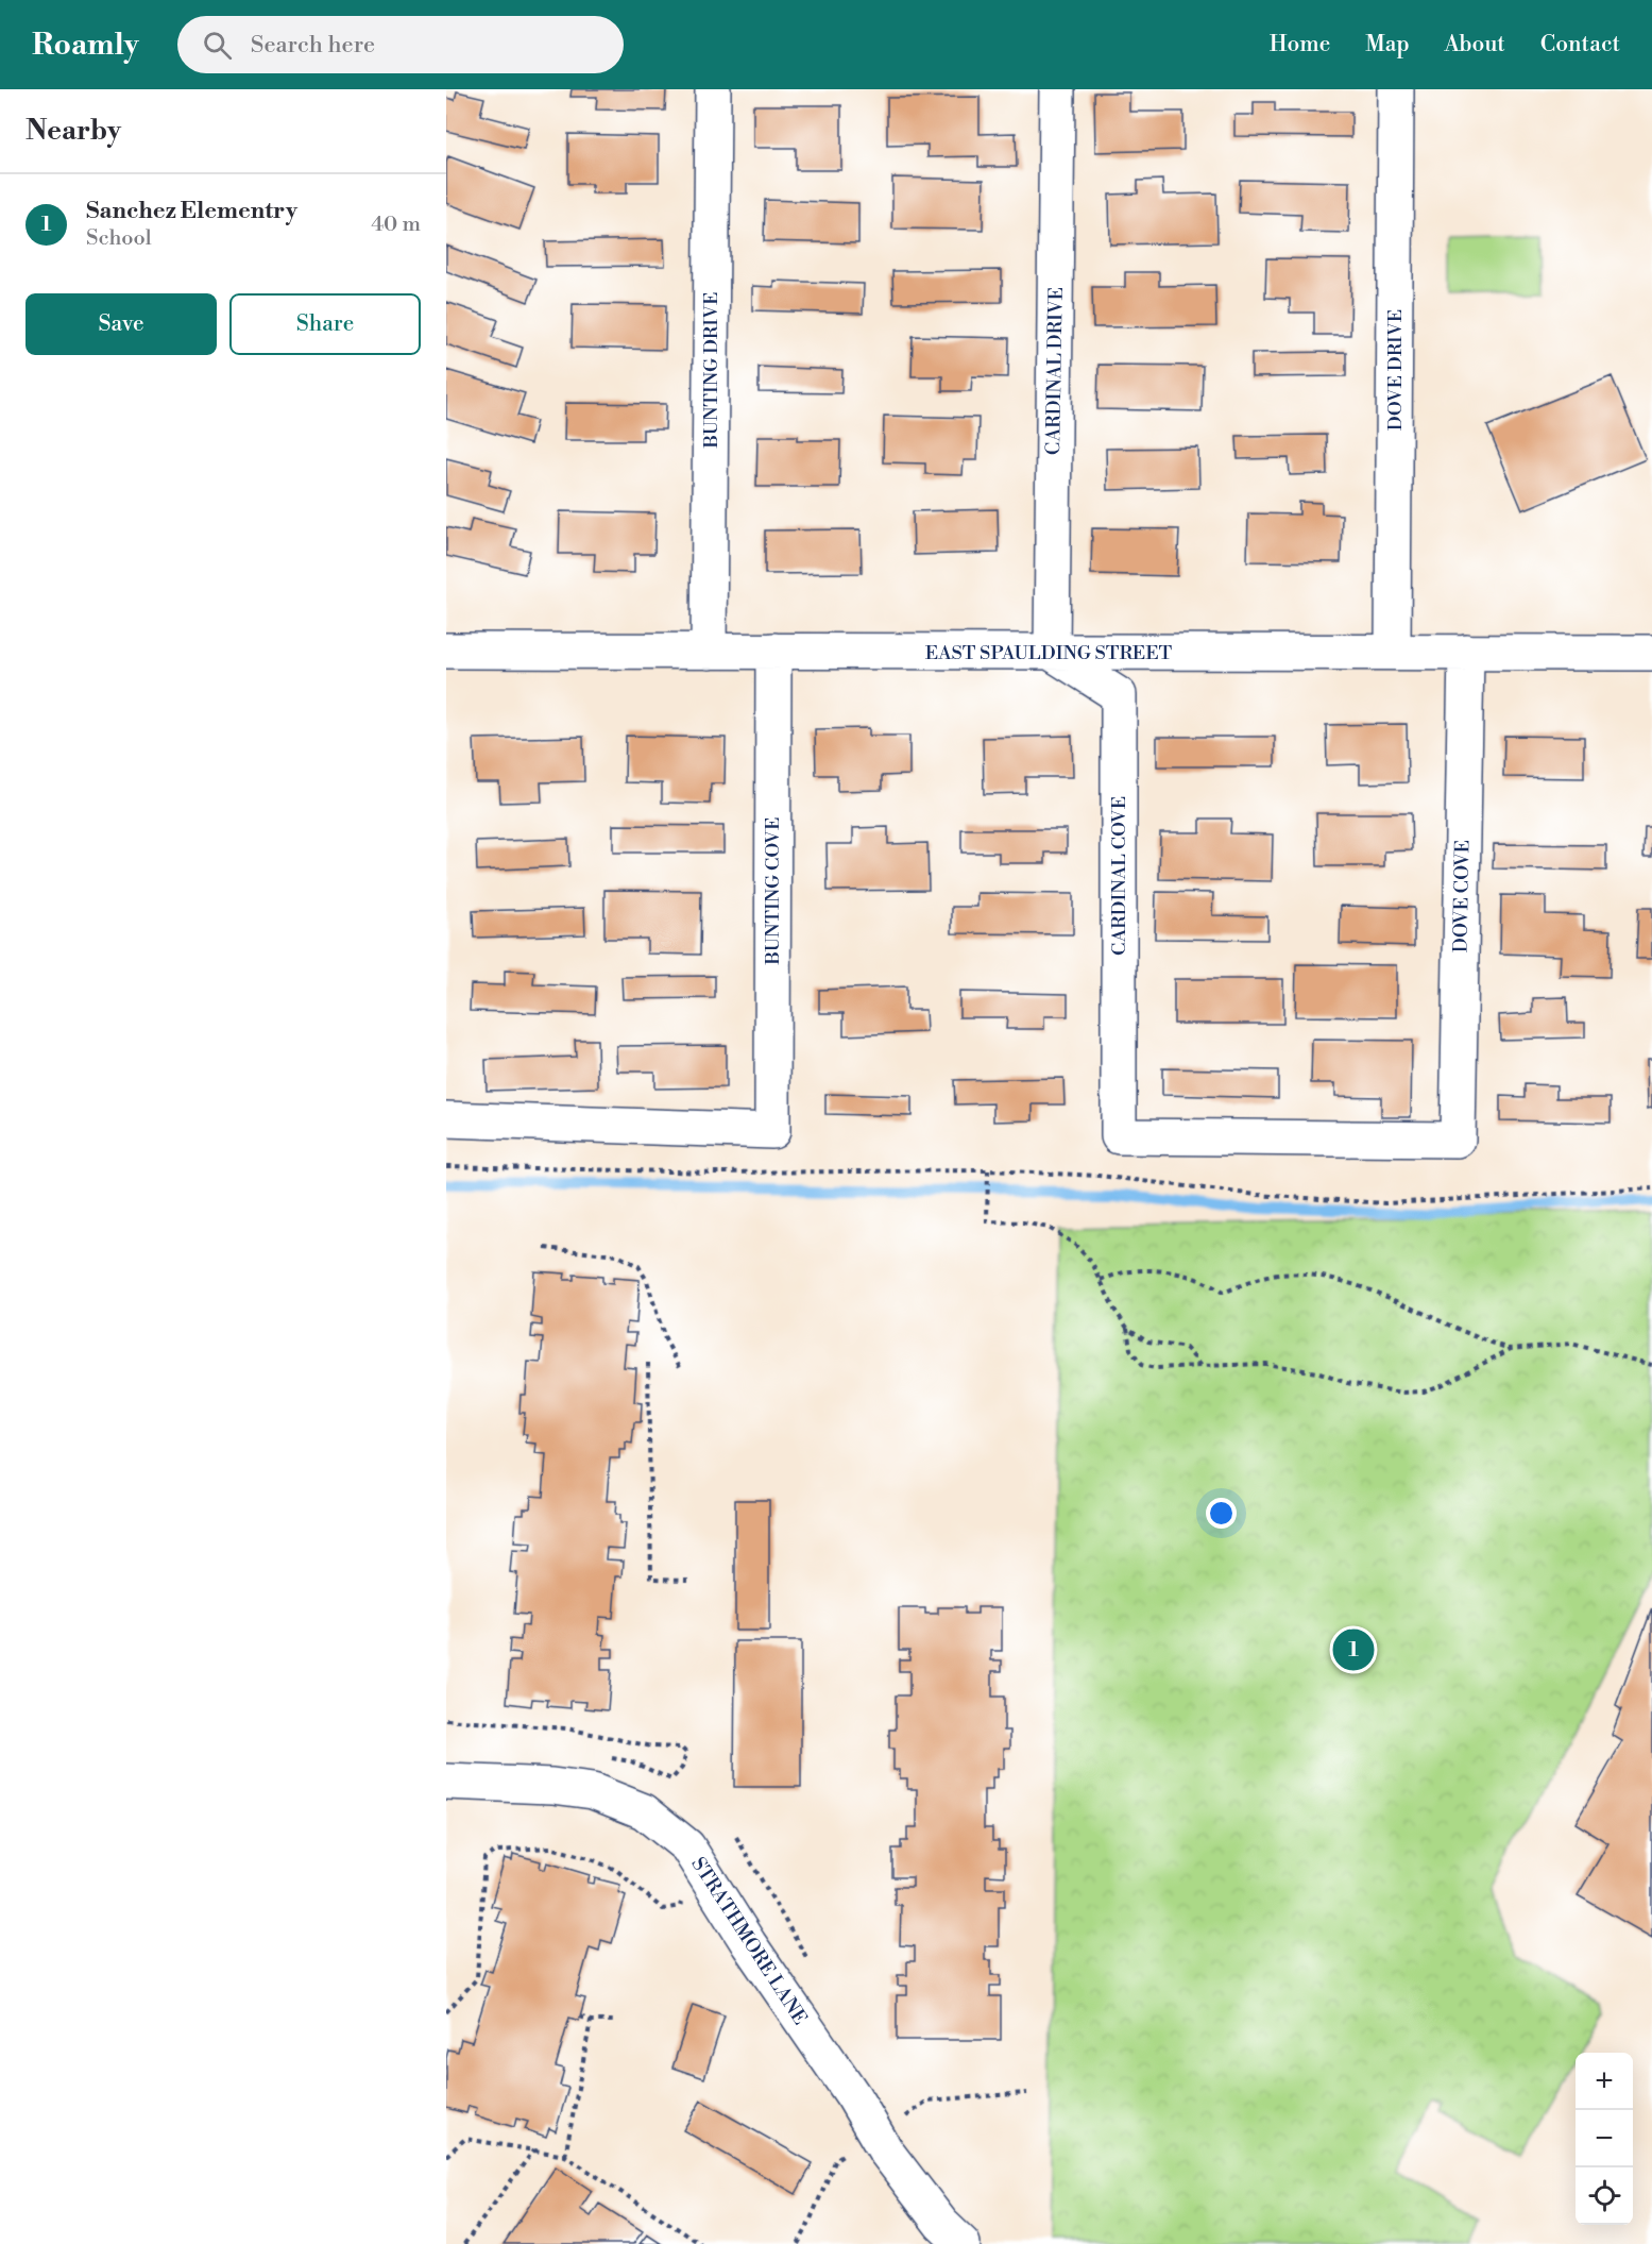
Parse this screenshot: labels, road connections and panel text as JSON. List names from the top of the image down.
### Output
{
  "streets": {
    "street": [
      "BUNTING DRIVE",
      "DOVE DRIVE",
      "CARDINAL DRIVE",
      "EAST SPAULDING STREET",
      "CARDINAL COVE",
      "BUNTING COVE",
      "DOVE COVE",
      "STRATHMORE LANE"
    ]
  },
  "crossings": [
    ["BUNTING DRIVE", "EAST SPAULDING STREET"],
    ["DOVE DRIVE", "EAST SPAULDING STREET"],
    ["CARDINAL DRIVE", "EAST SPAULDING STREET"],
    ["CARDINAL DRIVE", "CARDINAL COVE"],
    ["EAST SPAULDING STREET", "CARDINAL COVE"],
    ["EAST SPAULDING STREET", "BUNTING COVE"],
    ["EAST SPAULDING STREET", "DOVE COVE"],
    ["CARDINAL COVE", "DOVE COVE"]
  ],
  "page": {
    "header": "Roamly",
    "search": "Search here",
    "nav": [
      "Home",
      "Map",
      "About",
      "Contact"
    ],
    "heading": "Nearby",
    "list": [
      {
        "mark": "1",
        "name": "Sanchez Elementry",
        "note": "School",
        "value": "40 m"
      }
    ],
    "buttons": ["Save", "Share"],
    "pins": "1",
    "map_buttons": ["+", "−"]
  }
}
